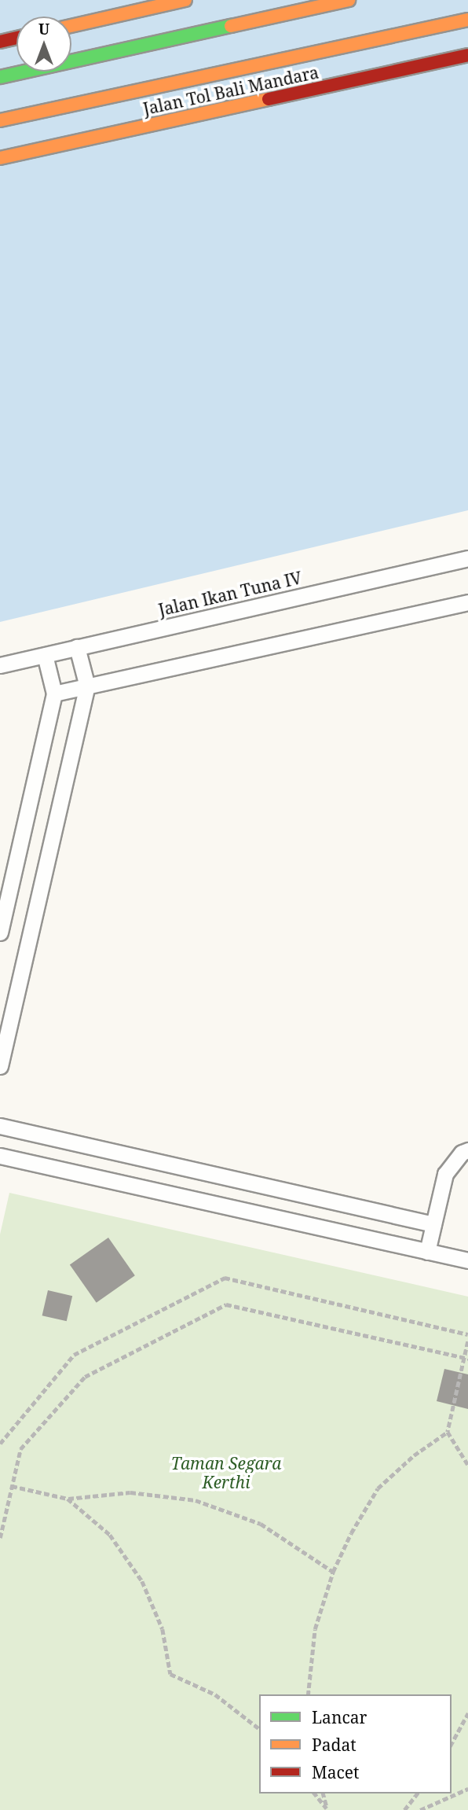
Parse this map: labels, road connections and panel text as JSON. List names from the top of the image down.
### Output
{
  "streets": {
    "highway": ["Jalan Tol Bali Mandara"],
    "lane": ["Jalan Ikan Tuna IV"]
  },
  "parks": ["Taman Segara Kerthi"],
  "legend": ["Lancar", "Padat", "Macet"],
  "north": "top"
}
